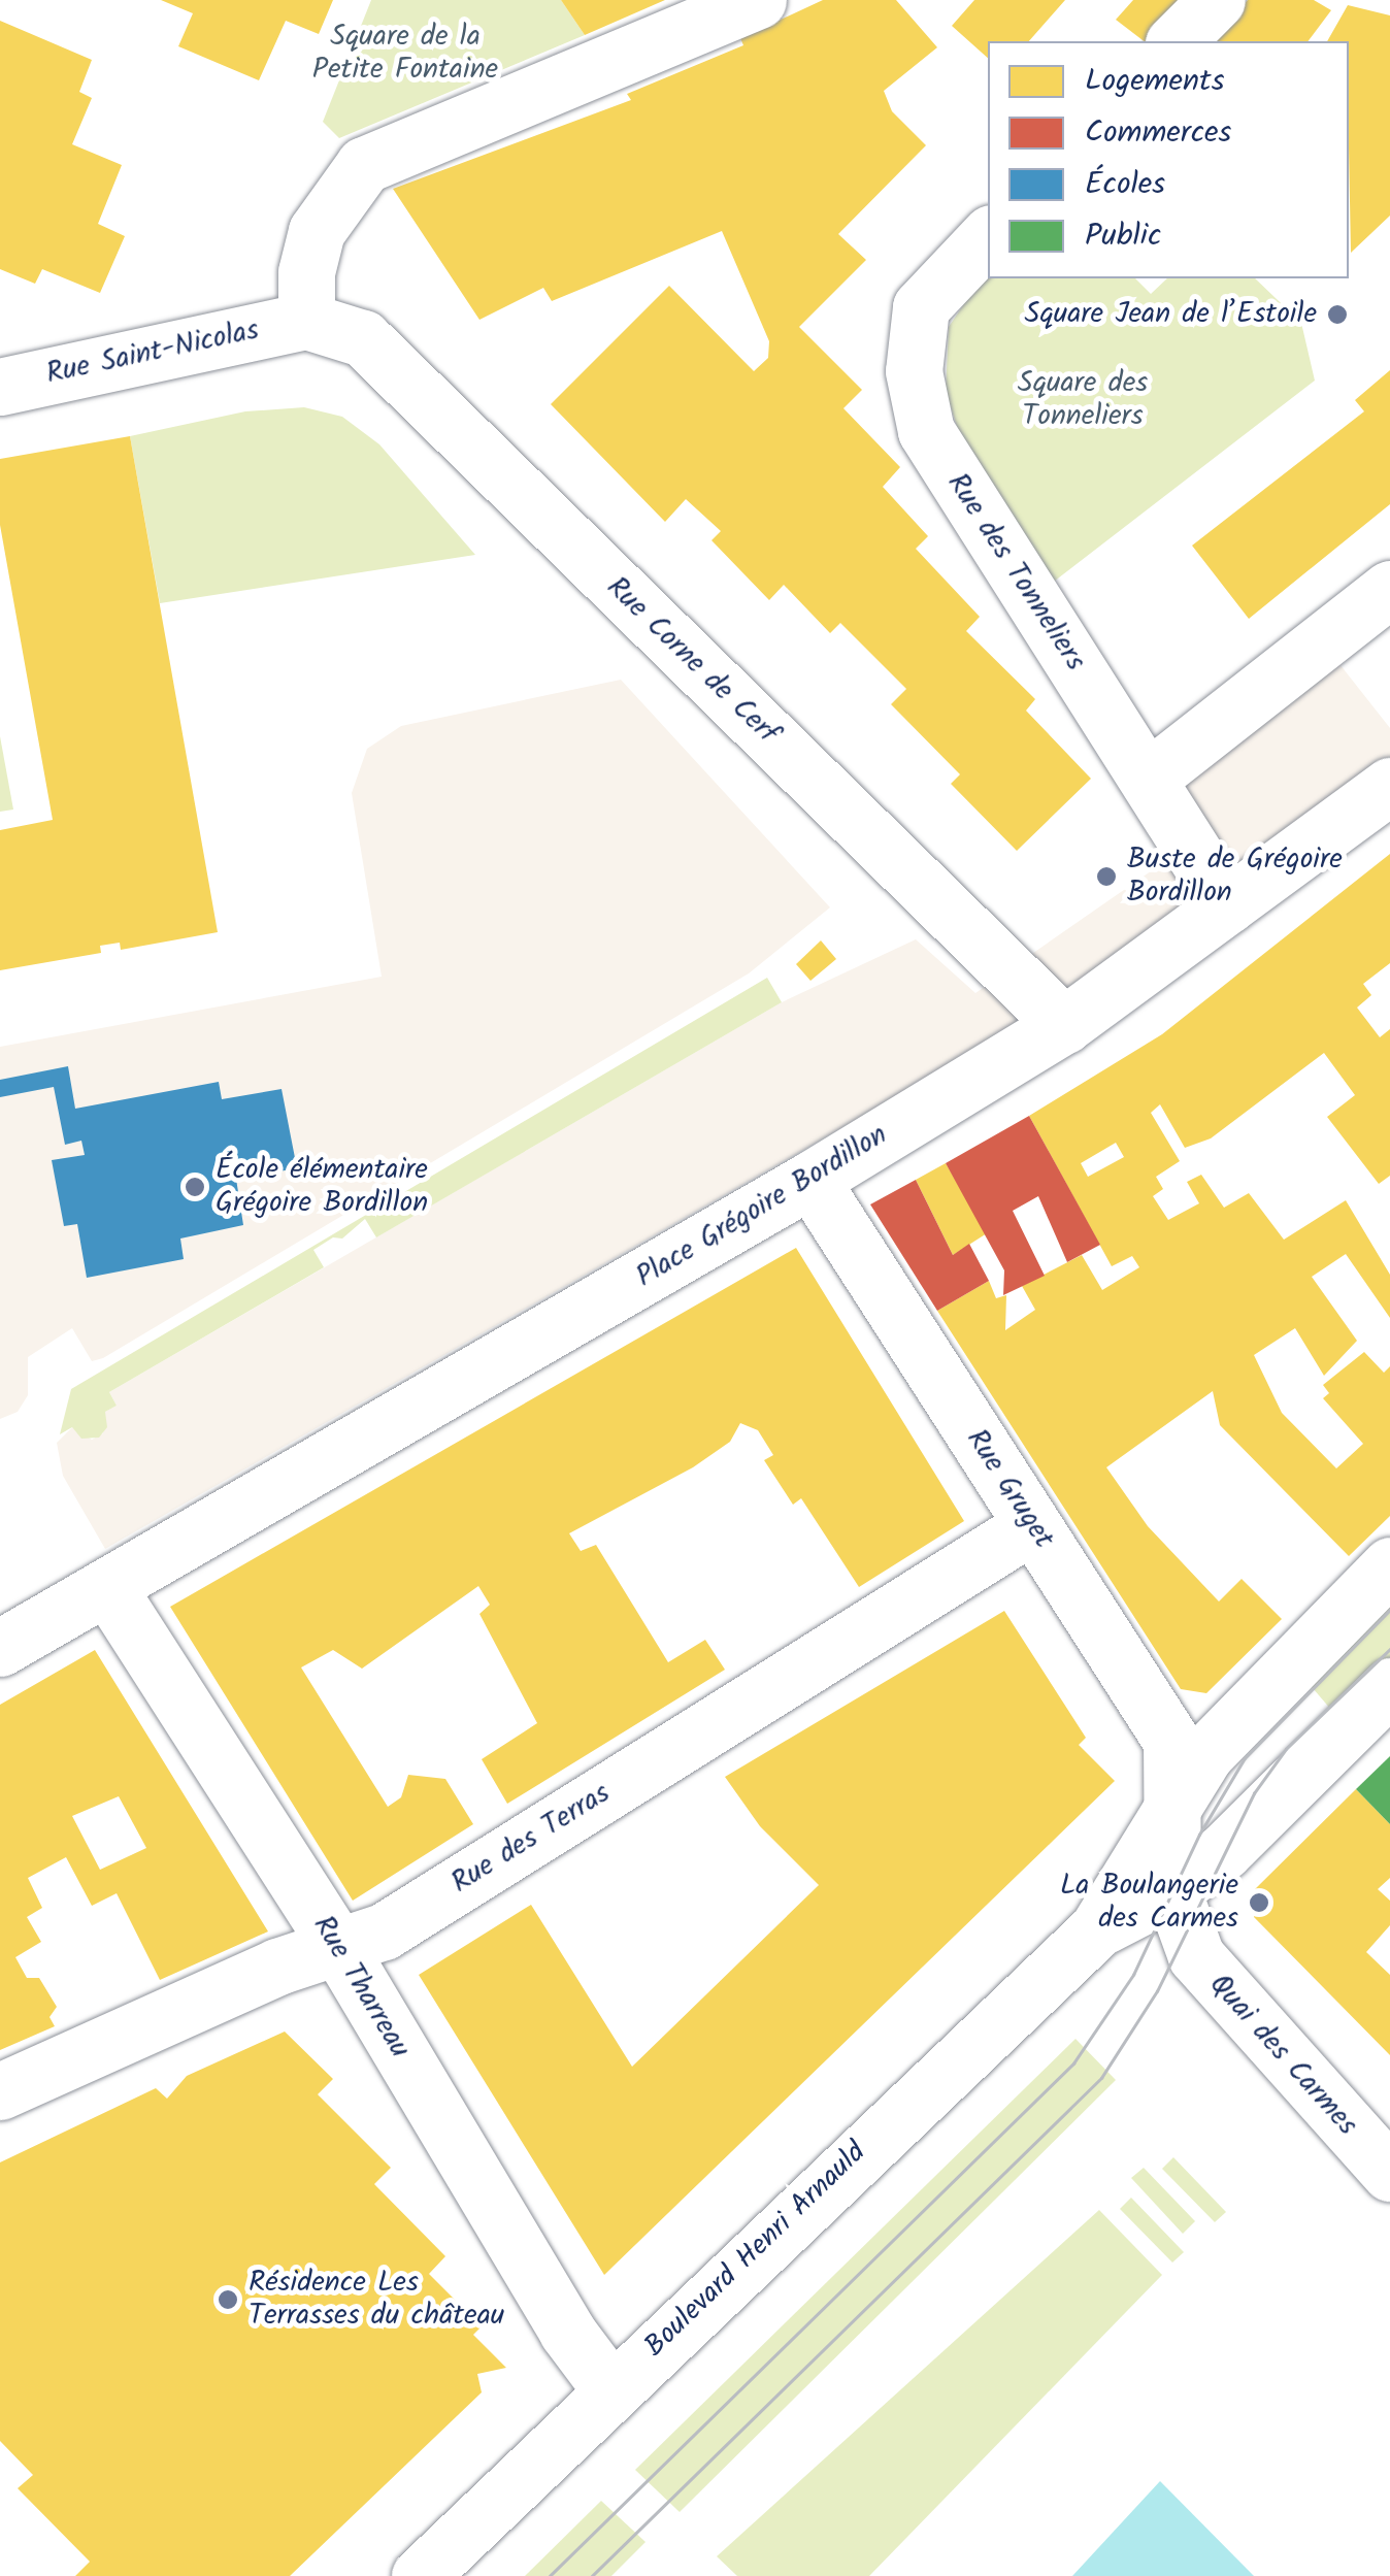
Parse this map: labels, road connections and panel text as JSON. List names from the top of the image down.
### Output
{
  "streets": {
    "street": [
      "Rue Saint-Nicolas",
      "Rue des Tonneliers",
      "Rue Corne de Cerf",
      "Place Grégoire Bordillon",
      "Rue Gruget",
      "Rue des Terras",
      "Rue Tharreau",
      "Quai des Carmes",
      "Boulevard Henri Arnauld"
    ]
  },
  "crossings": [
    ["Rue Saint-Nicolas", "Rue Corne de Cerf"],
    ["Rue des Tonneliers", "Place Grégoire Bordillon"],
    ["Rue Corne de Cerf", "Place Grégoire Bordillon"],
    ["Place Grégoire Bordillon", "Rue Gruget"],
    ["Place Grégoire Bordillon", "Rue Tharreau"],
    ["Rue Gruget", "Rue des Terras"],
    ["Rue Gruget", "Quai des Carmes"],
    ["Rue Gruget", "Boulevard Henri Arnauld"],
    ["Rue des Terras", "Rue Tharreau"],
    ["Rue Tharreau", "Boulevard Henri Arnauld"],
    ["Quai des Carmes", "Boulevard Henri Arnauld"]
  ],
  "parks": ["Square de la Petite Fontaine", "Square des Tonneliers"],
  "places": [
    "Square Jean de l’Estoile",
    "Buste de Grégoire Bordillon",
    "École élémentaire Grégoire Bordillon",
    "La Boulangerie des Carmes",
    "Résidence Les Terrasses du château"
  ],
  "legend": [
    "Logements",
    "Commerces",
    "Écoles",
    "Public"
  ]
}
